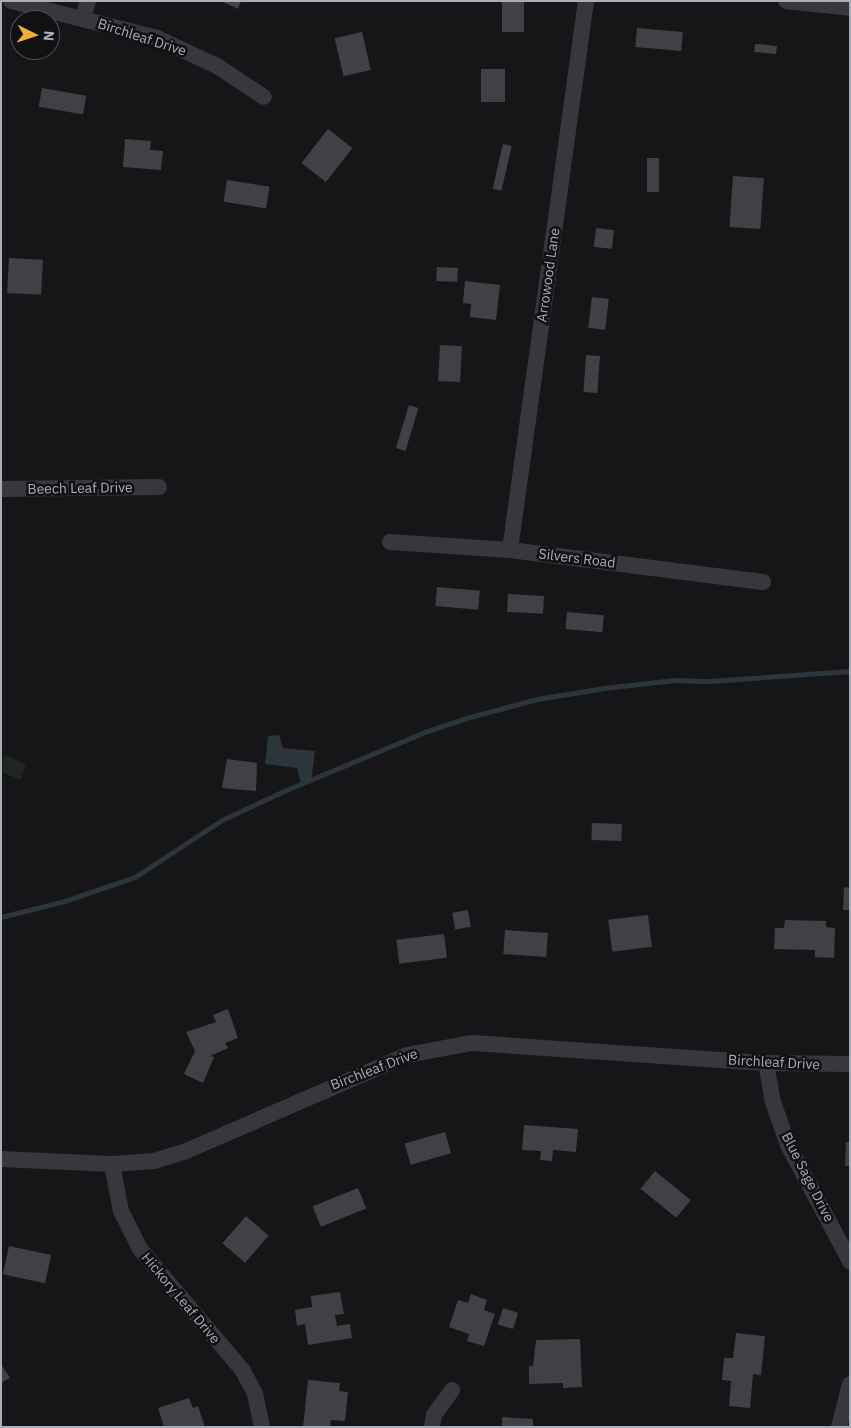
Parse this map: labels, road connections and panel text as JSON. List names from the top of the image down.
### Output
{
  "streets": {
    "street": [
      "Birchleaf Drive",
      "Arrowood Lane",
      "Beech Leaf Drive",
      "Silvers Road",
      "Blue Sage Drive",
      "Hickory Leaf Drive"
    ]
  },
  "crossings": [
    ["Birchleaf Drive", "Blue Sage Drive"],
    ["Birchleaf Drive", "Hickory Leaf Drive"],
    ["Arrowood Lane", "Silvers Road"]
  ],
  "north": "right"
}
